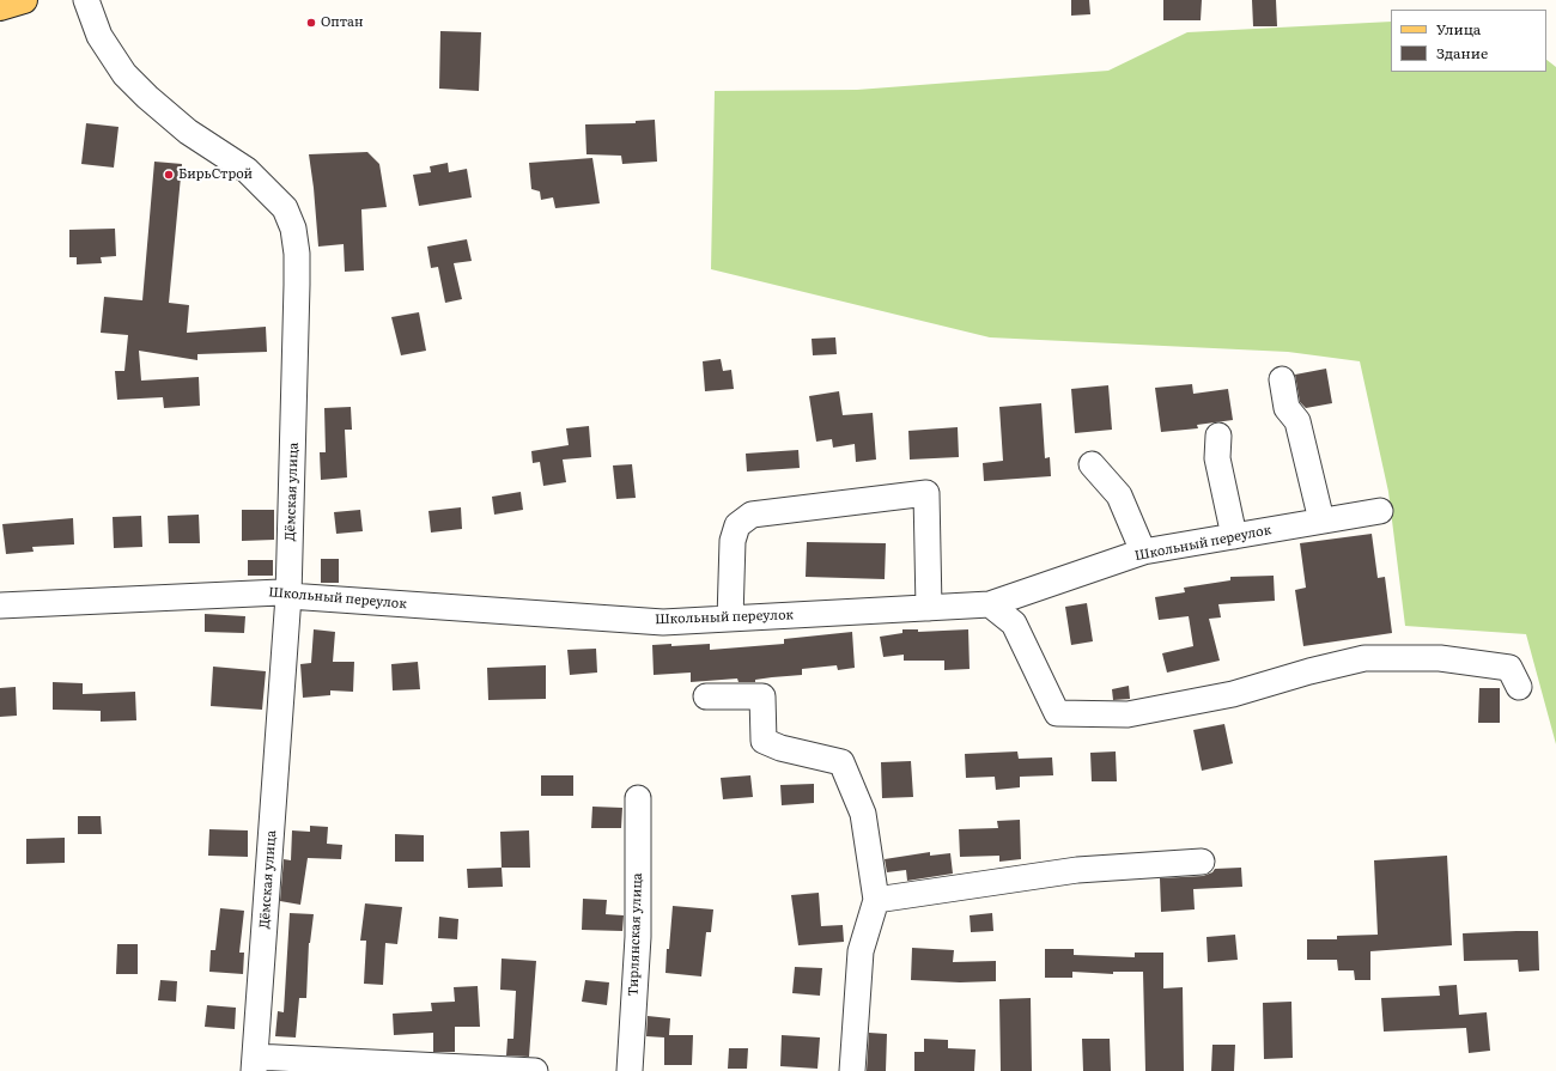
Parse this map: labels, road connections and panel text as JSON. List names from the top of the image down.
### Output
{
  "streets": {
    "street": ["Дёмская улица", "Школьный переулок", "Тирлянская улица"]
  },
  "crossings": [
    ["Дёмская улица", "Школьный переулок"]
  ],
  "places": ["Оптан", "БирьСтрой"],
  "legend": ["Улица", "Здание"]
}
